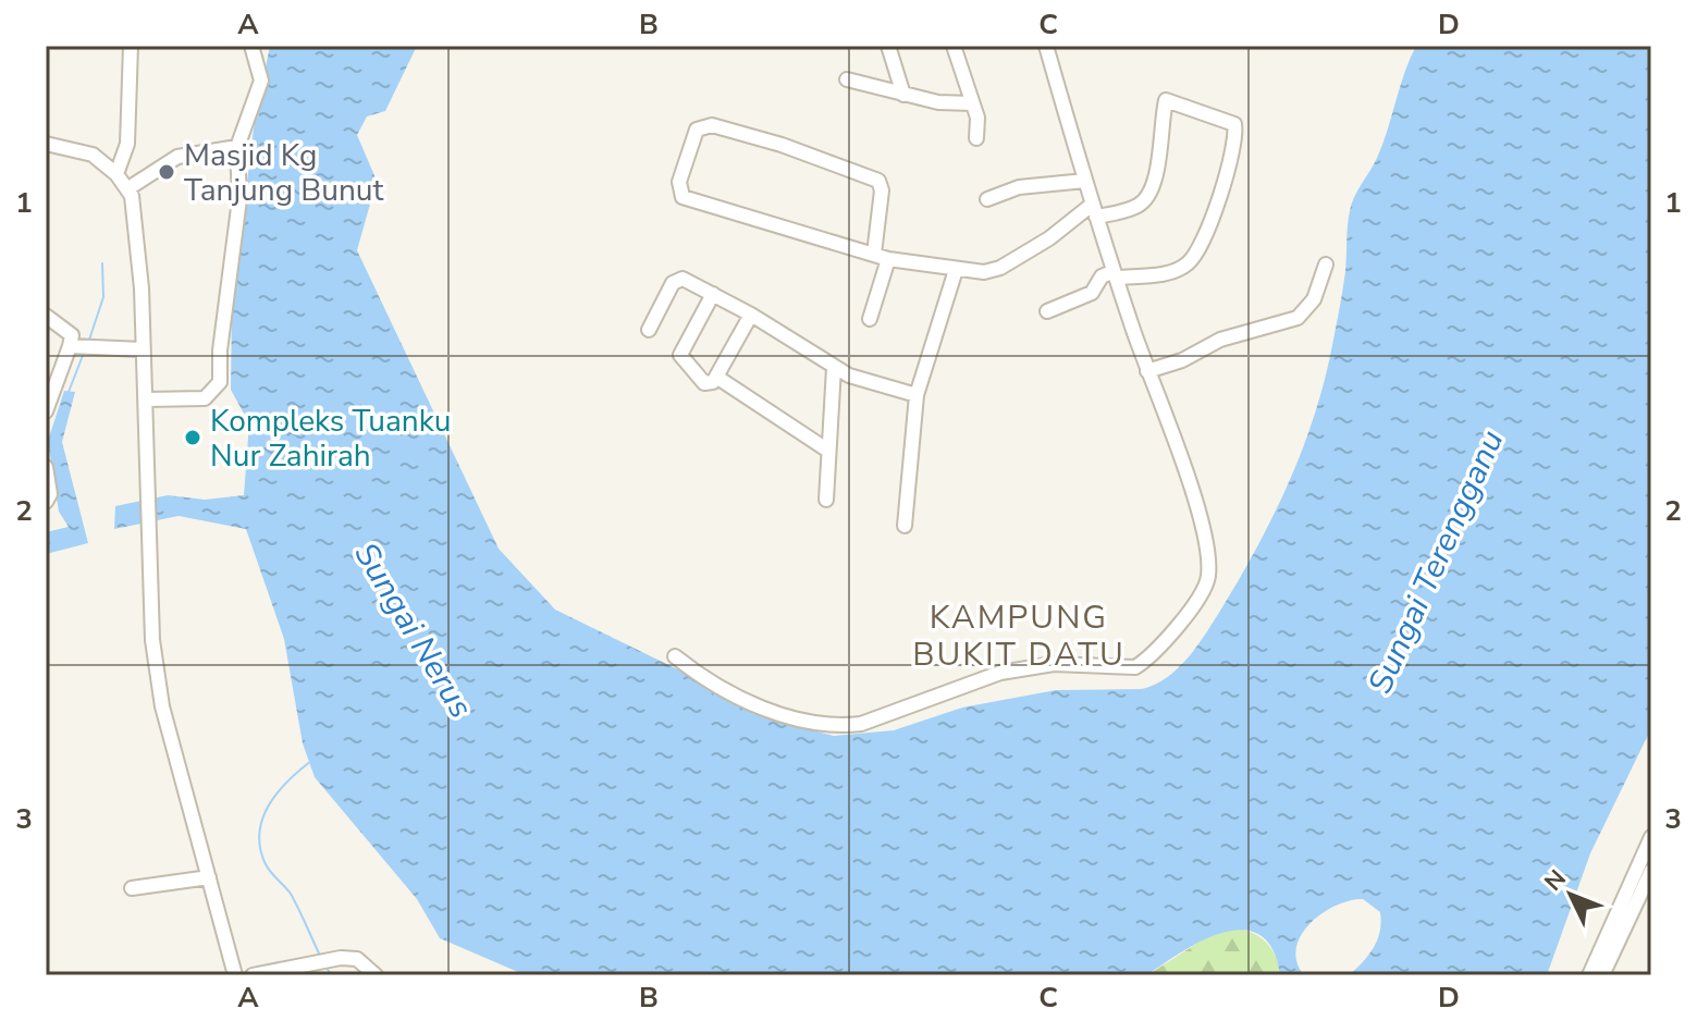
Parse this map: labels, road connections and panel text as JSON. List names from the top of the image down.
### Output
{
  "districts": ["KAMPUNG BUKIT DATU"],
  "water": ["Sungai Terengganu", "Sungai Nerus"],
  "places": ["Masjid Kg Tanjung Bunut", "Kompleks Tuanku Nur Zahirah"],
  "north": "top left",
  "grid": {
    "columns": [
      "A",
      "B",
      "C",
      "D"
    ],
    "rows": ["1", "2", "3"]
  }
}
